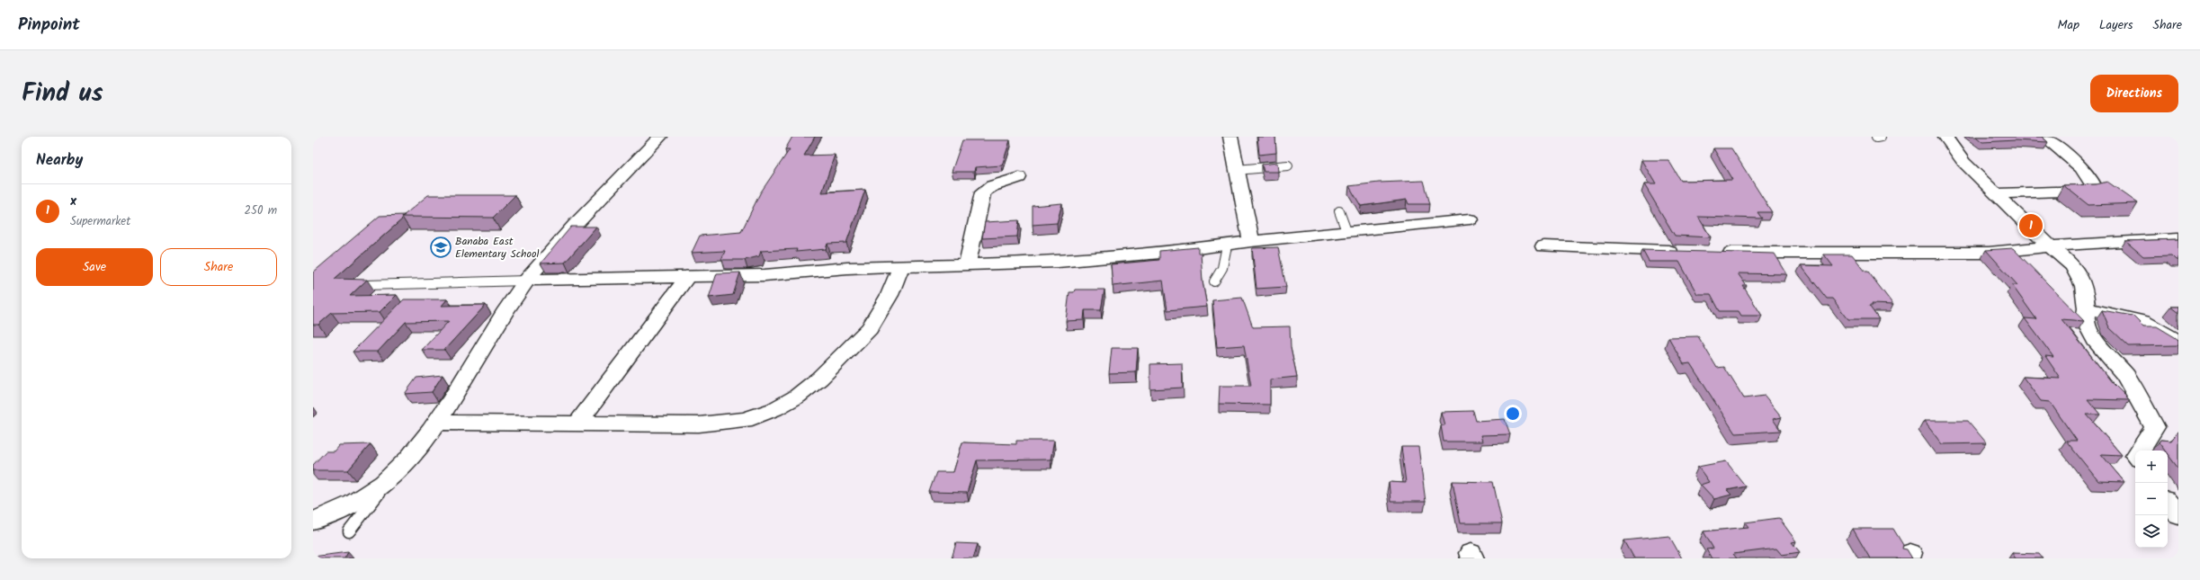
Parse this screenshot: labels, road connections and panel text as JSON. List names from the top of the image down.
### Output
{
  "places": {
    "school or university": ["Banaba East Elementary School"]
  },
  "page": {
    "header": "Pinpoint",
    "nav": ["Map", "Layers", "Share"],
    "title": "Find us",
    "buttons": [
      "Directions",
      ["Save", "Share"]
    ],
    "heading": "Nearby",
    "list": [
      {
        "mark": "1",
        "name": "x",
        "note": "Supermarket",
        "value": "250 m"
      }
    ],
    "pins": "1",
    "map_buttons": ["+", "−"]
  }
}
